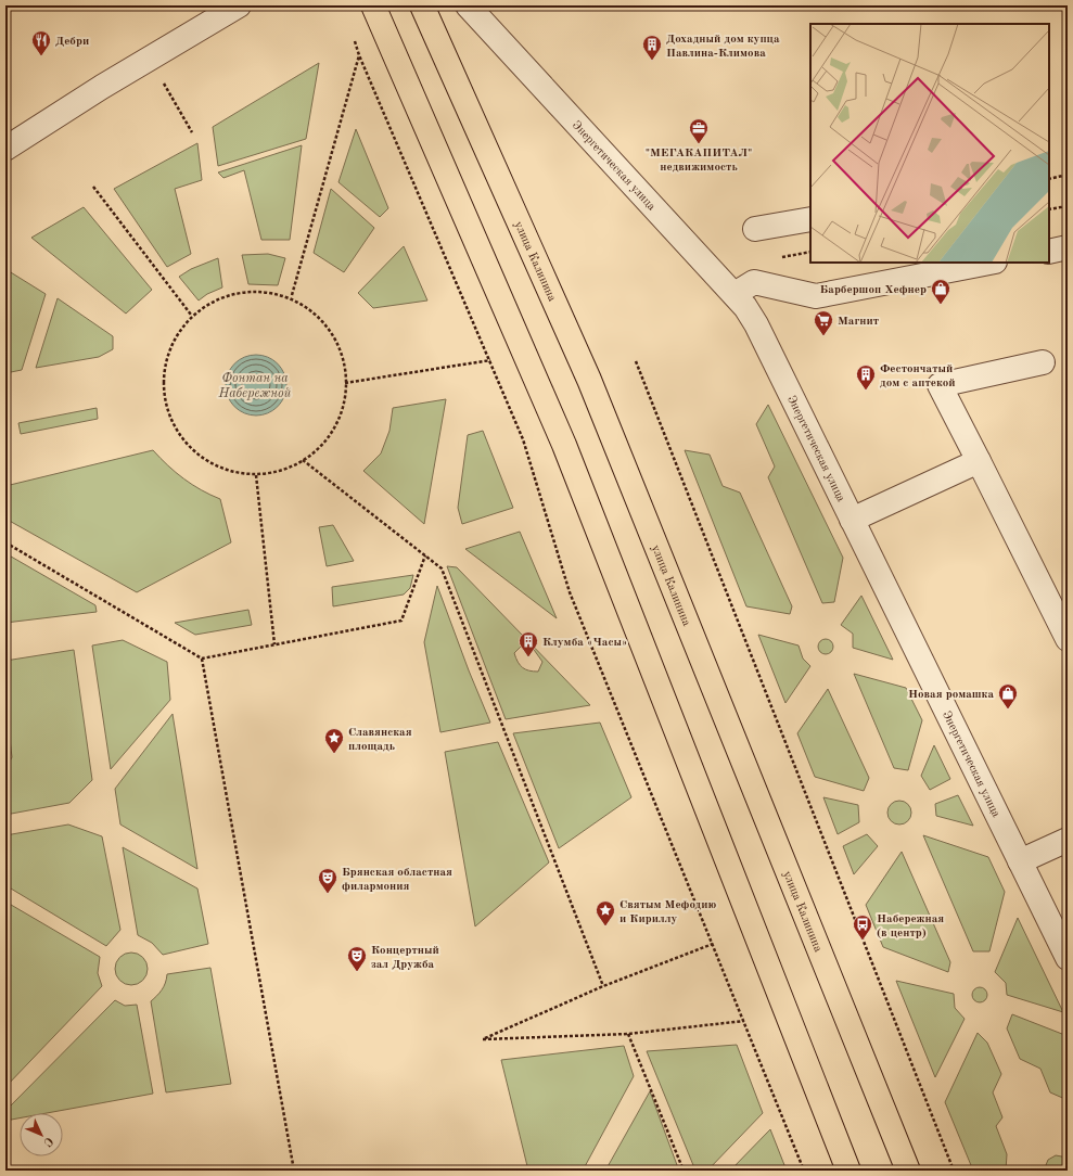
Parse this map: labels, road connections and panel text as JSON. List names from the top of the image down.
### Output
{
  "streets": {
    "main road": ["улица Калинина"],
    "street": ["Энергетическая улица"]
  },
  "water": ["Фонтан на Набережной"],
  "places": {
    "restaurant": ["Дебри"],
    "building": ["Дохадный дом купца Павлина-Климова", "Фестончатый дом с аптекой", "Клумба «Часы»"],
    "office": ["\"МЕГАКАПИТАЛ\" недвижимость"],
    "shop": ["Барбершоп Хефнер", "Новая ромашка"],
    "supermarket": ["Магнит"],
    "place": ["Славянская площадь", "Святым Мефодию и Кириллу"],
    "theatre": ["Брянская областная филармония", "Концертный зал Дружба"],
    "bus stop": ["Набережная (в центр)"]
  },
  "north": "bottom right"
}
